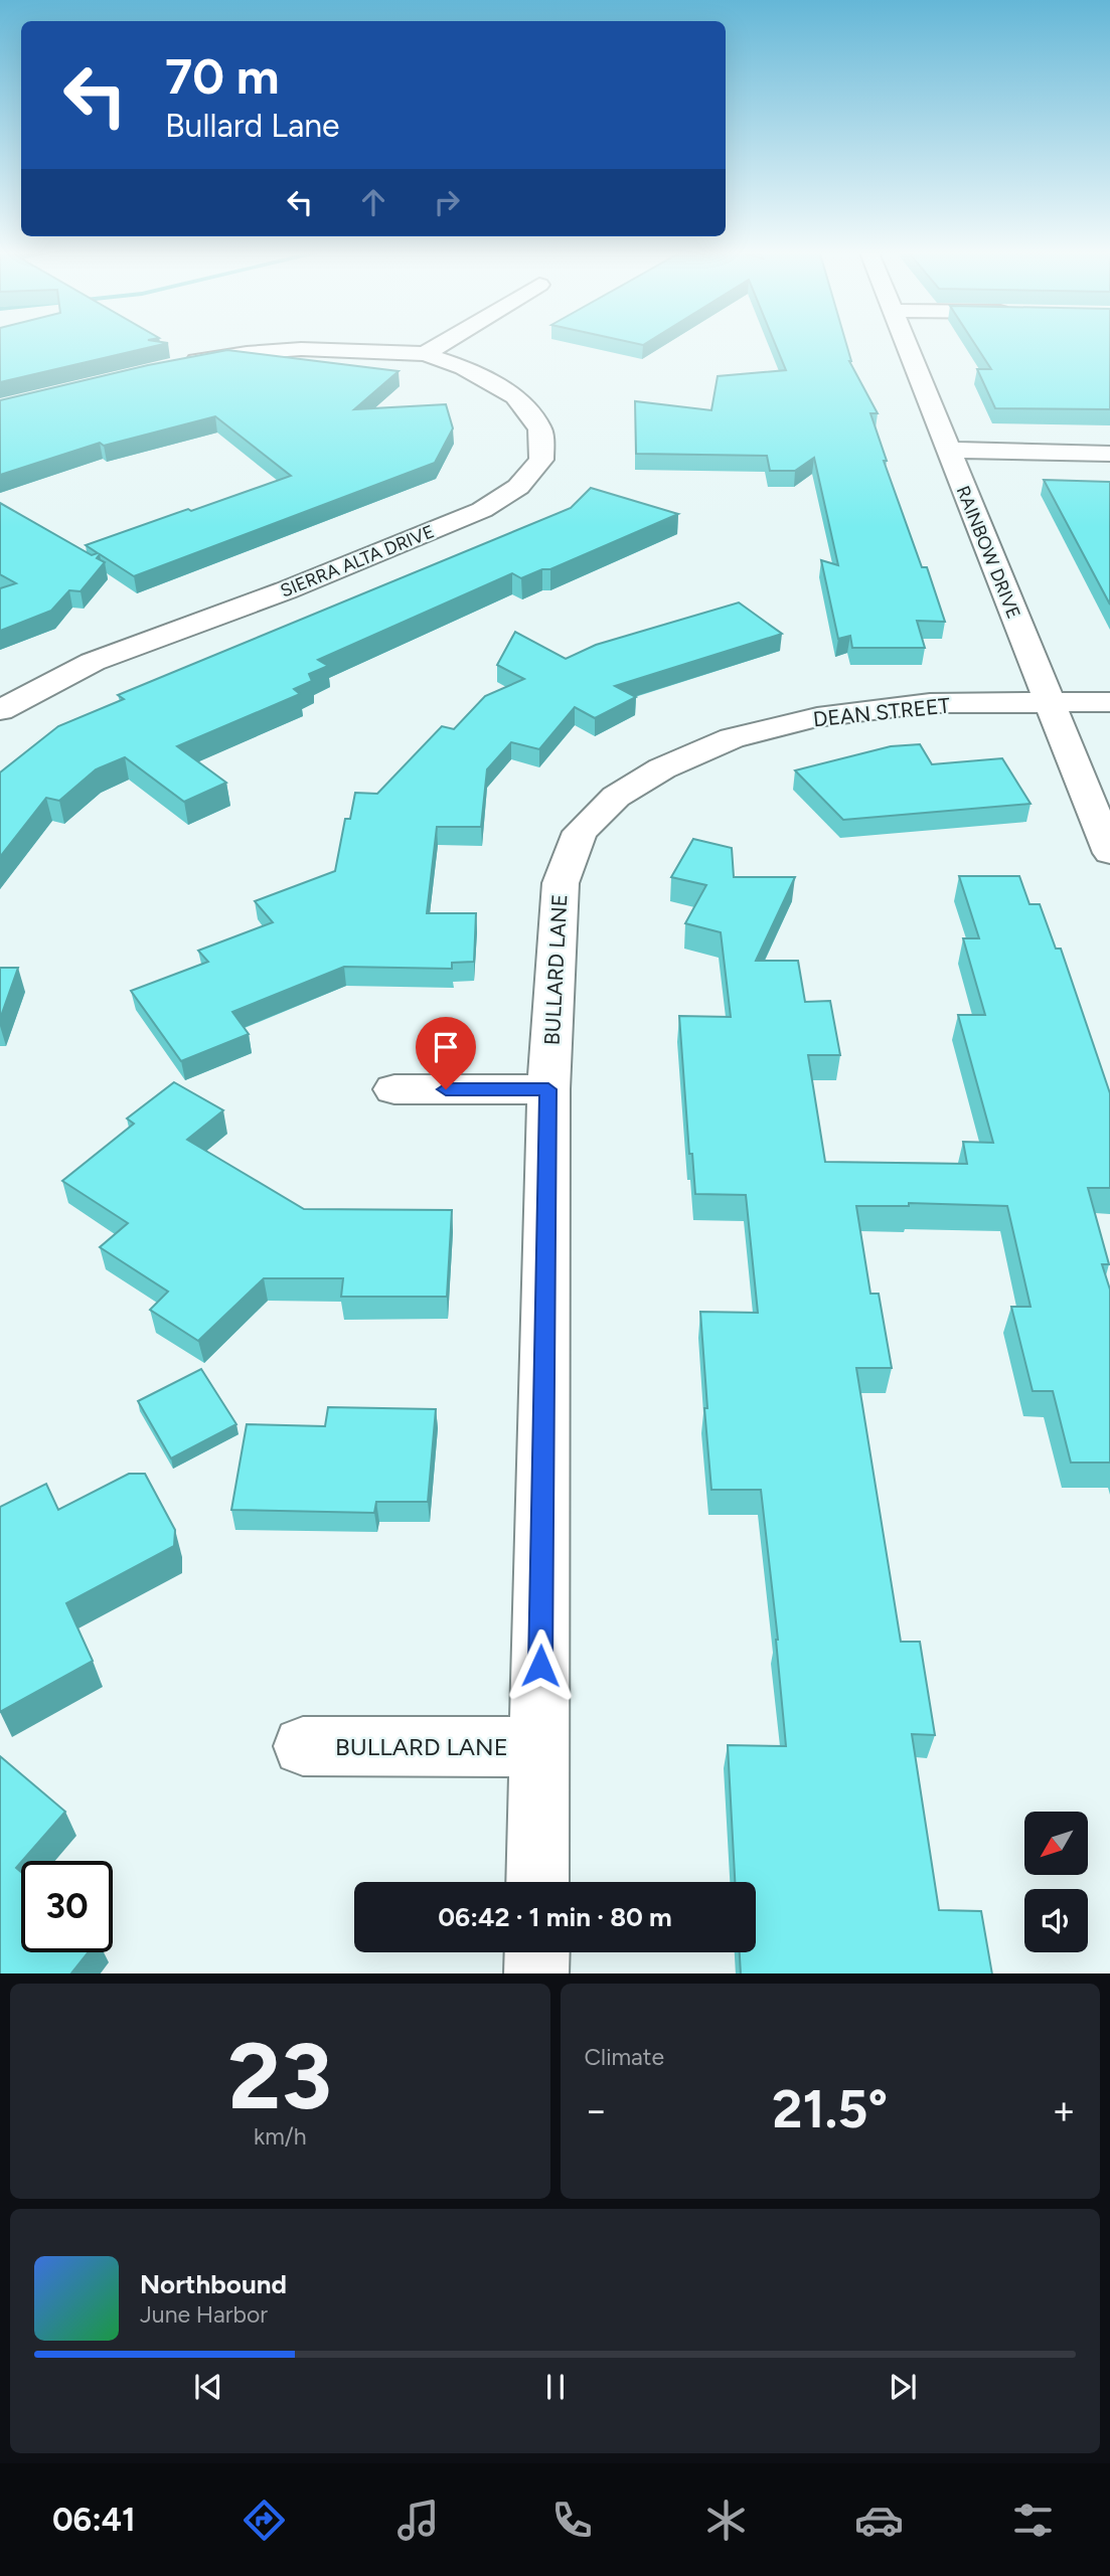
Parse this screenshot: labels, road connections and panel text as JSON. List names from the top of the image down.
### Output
{
  "streets": {
    "street": [
      "RAINBOW DRIVE",
      "SIERRA ALTA DRIVE",
      "DEAN STREET",
      "BULLARD LANE"
    ]
  },
  "crossings": [
    ["RAINBOW DRIVE", "DEAN STREET"],
    ["DEAN STREET", "BULLARD LANE"]
  ],
  "north": "bottom left",
  "page": {
    "turn": ["70 m", "Bullard Lane"],
    "limit": "30",
    "trip": "06:42 · 1 min · 80 m",
    "tile": [
      ["23", "km/h"],
      "Climate"
    ],
    "heat": ["−", "21.5°", "+"],
    "song": ["Northbound", "June Harbor"],
    "tabs": "06:41"
  }
}
